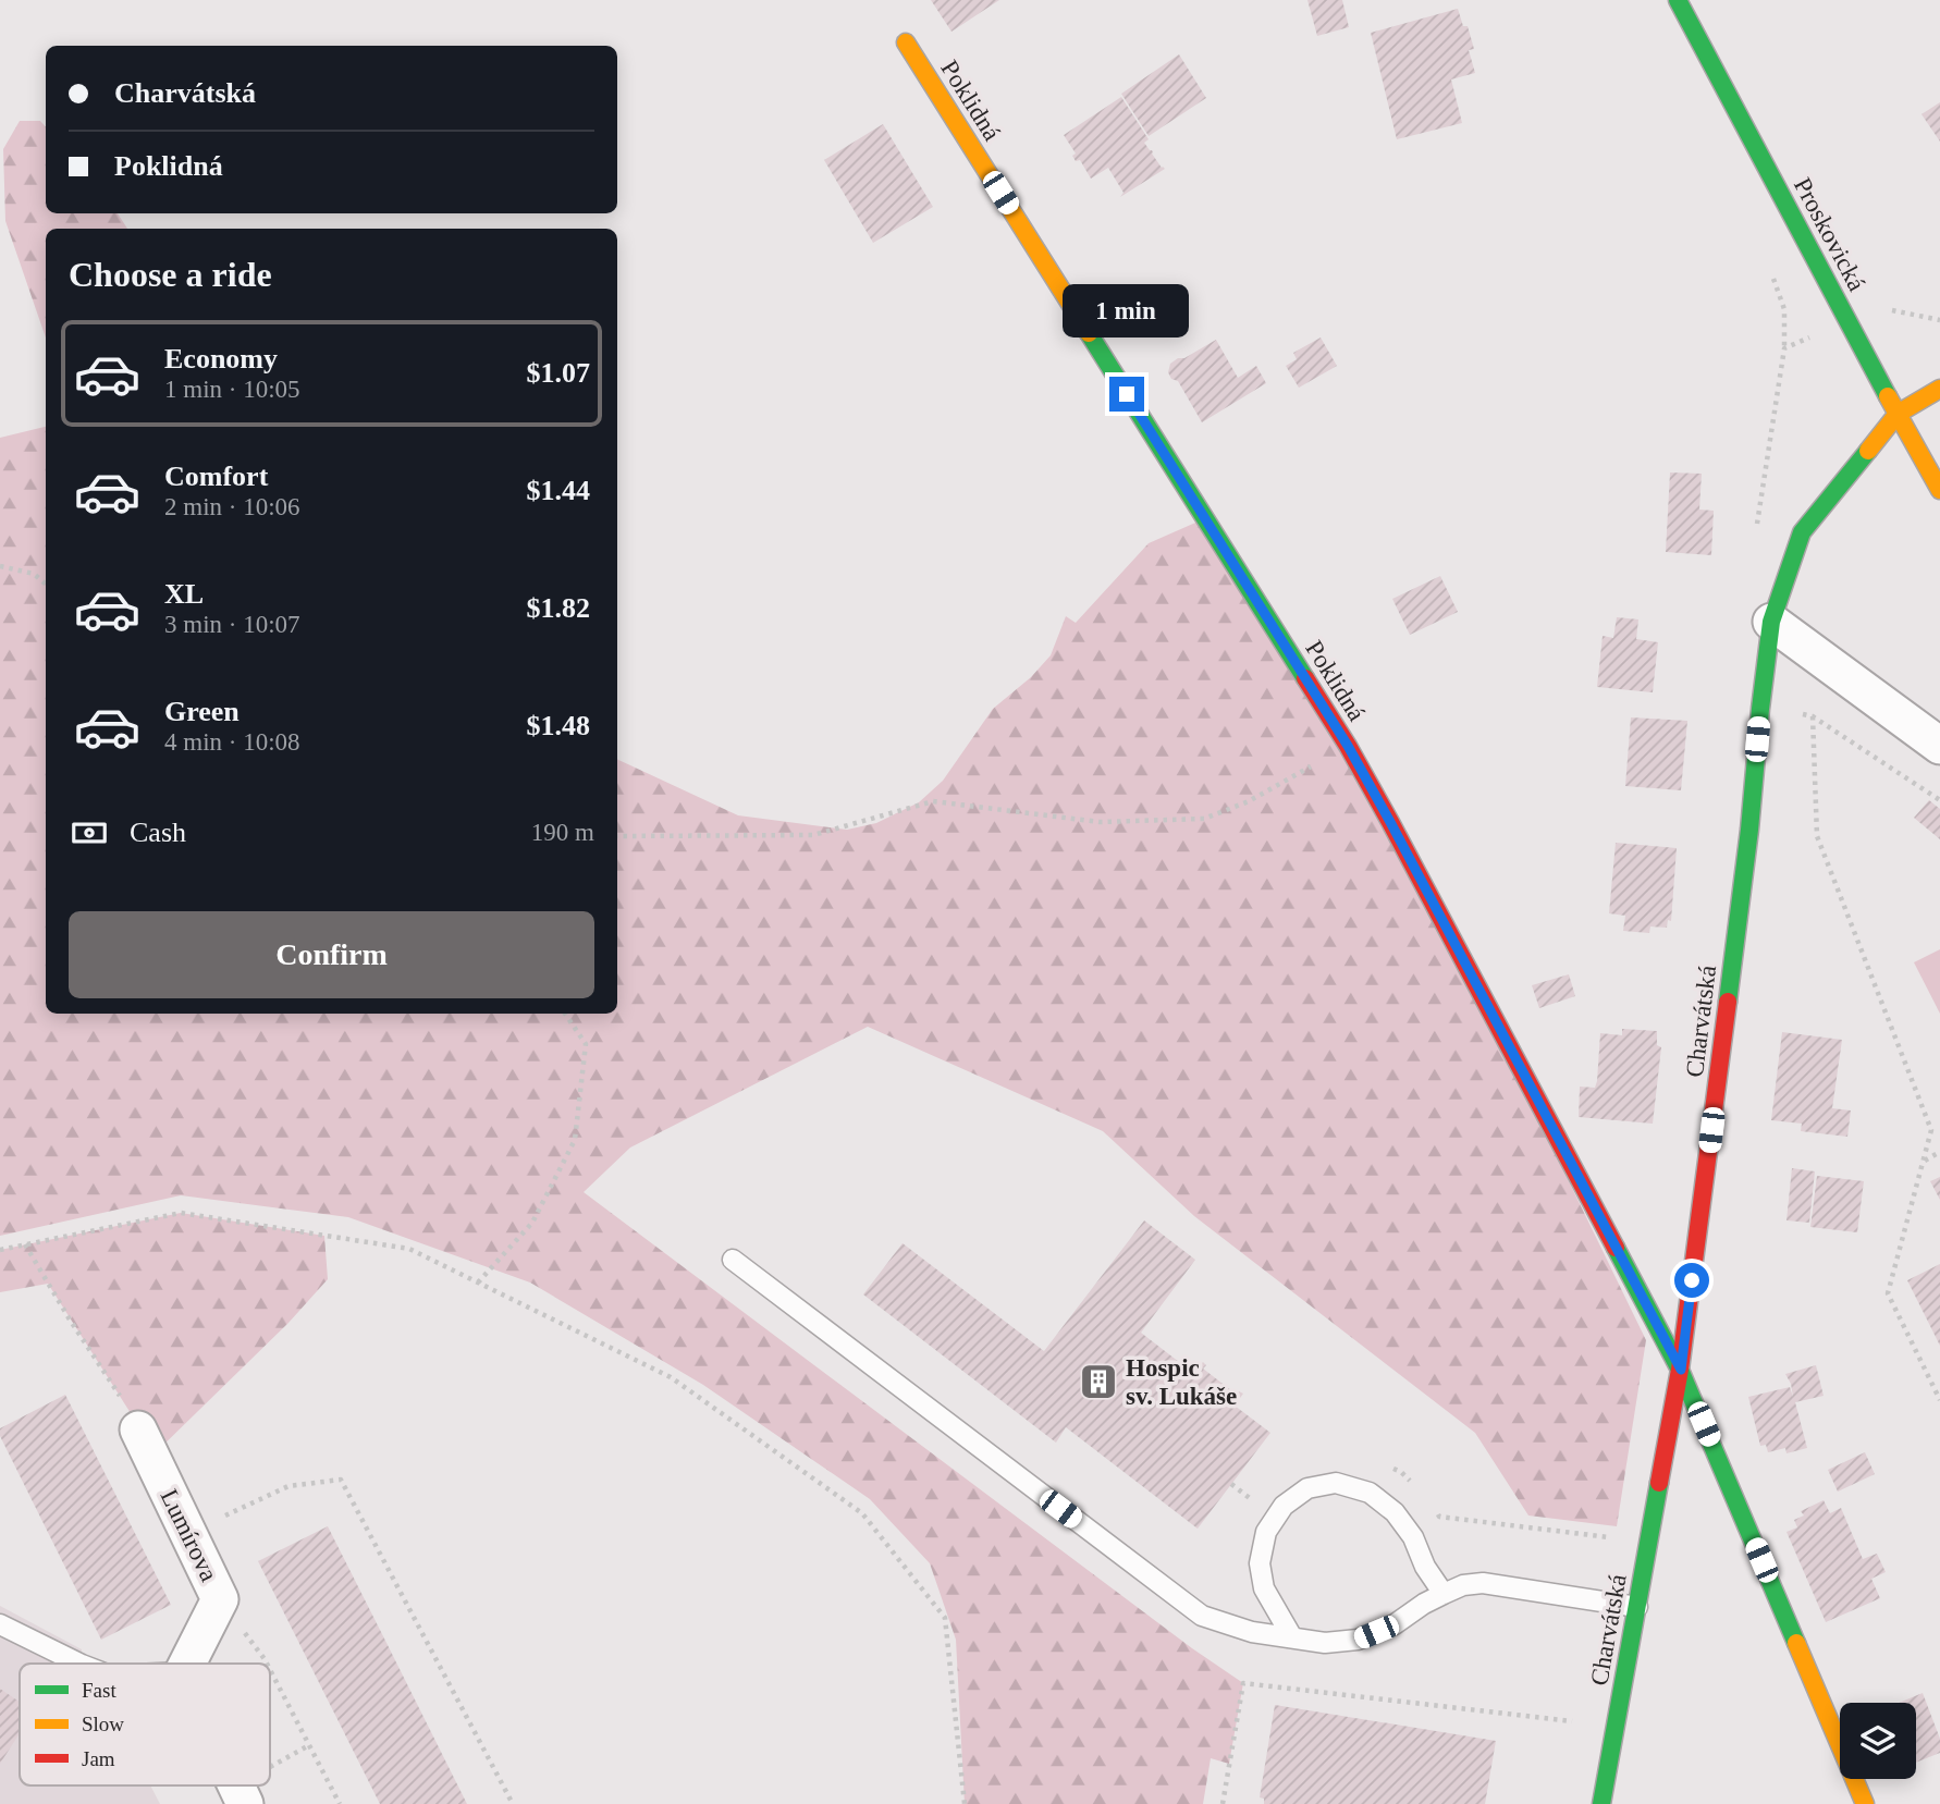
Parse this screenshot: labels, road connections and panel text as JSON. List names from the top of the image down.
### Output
{
  "streets": {
    "street": [
      "Poklidná",
      "Proskovická",
      "Charvátská",
      "Lumírova"
    ]
  },
  "crossings": [
    ["Poklidná", "Charvátská"],
    ["Proskovická", "Charvátská"]
  ],
  "places": {
    "building": ["Hospic sv. Lukáše"]
  },
  "legend": ["Fast", "Slow", "Jam"],
  "page": {
    "banner": ["Charvátská", "Poklidná"],
    "heading": "Choose a ride",
    "bubble": "1 min",
    "list": [
      {
        "name": "Economy",
        "note": "1 min · 10:05",
        "value": "$1.07"
      },
      {
        "name": "Comfort",
        "note": "2 min · 10:06",
        "value": "$1.44"
      },
      {
        "name": "XL",
        "note": "3 min · 10:07",
        "value": "$1.82"
      },
      {
        "name": "Green",
        "note": "4 min · 10:08",
        "value": "$1.48"
      }
    ],
    "pay": ["Cash", "190 m"],
    "buttons": "Confirm"
  }
}
